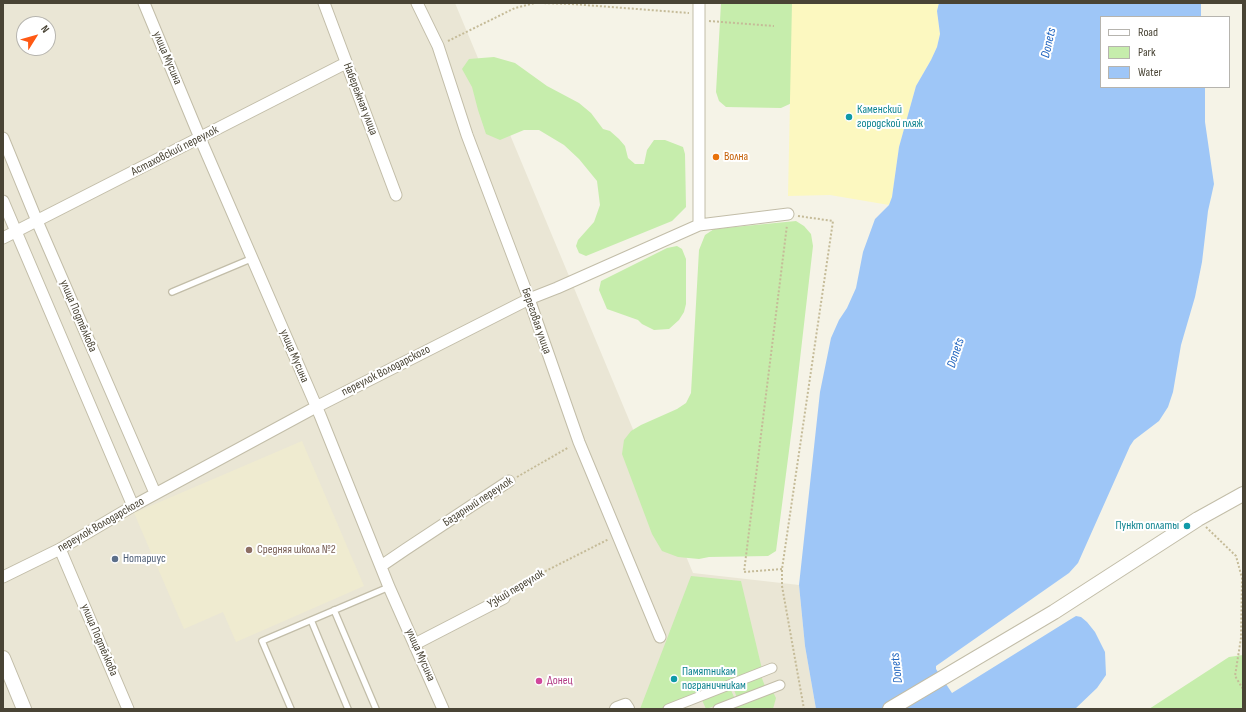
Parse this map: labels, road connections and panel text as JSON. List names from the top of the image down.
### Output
{
  "streets": {
    "street": [
      "улица Мусина",
      "Набережная улица",
      "Астаховский переулок",
      "улица Подтёлкова",
      "Береговая улица",
      "переулок Володарского",
      "Базарный переулок",
      "Узкий переулок"
    ]
  },
  "crossings": [
    ["улица Мусина", "Астаховский переулок"],
    ["улица Мусина", "переулок Володарского"],
    ["улица Мусина", "Базарный переулок"],
    ["улица Мусина", "Узкий переулок"],
    ["Набережная улица", "Астаховский переулок"],
    ["Астаховский переулок", "улица Подтёлкова"],
    ["улица Подтёлкова", "переулок Володарского"],
    ["Береговая улица", "переулок Володарского"],
    ["Береговая улица", "Базарный переулок"],
    ["Береговая улица", "Узкий переулок"]
  ],
  "water": ["Donets"],
  "places": [
    "Каменский городской пляж",
    "Волна",
    "Пункт оплаты",
    "Средняя школа №2",
    "Нотариус",
    "Памятникам пограничникам",
    "Донец"
  ],
  "legend": ["Road", "Park", "Water"],
  "north": "top right"
}
